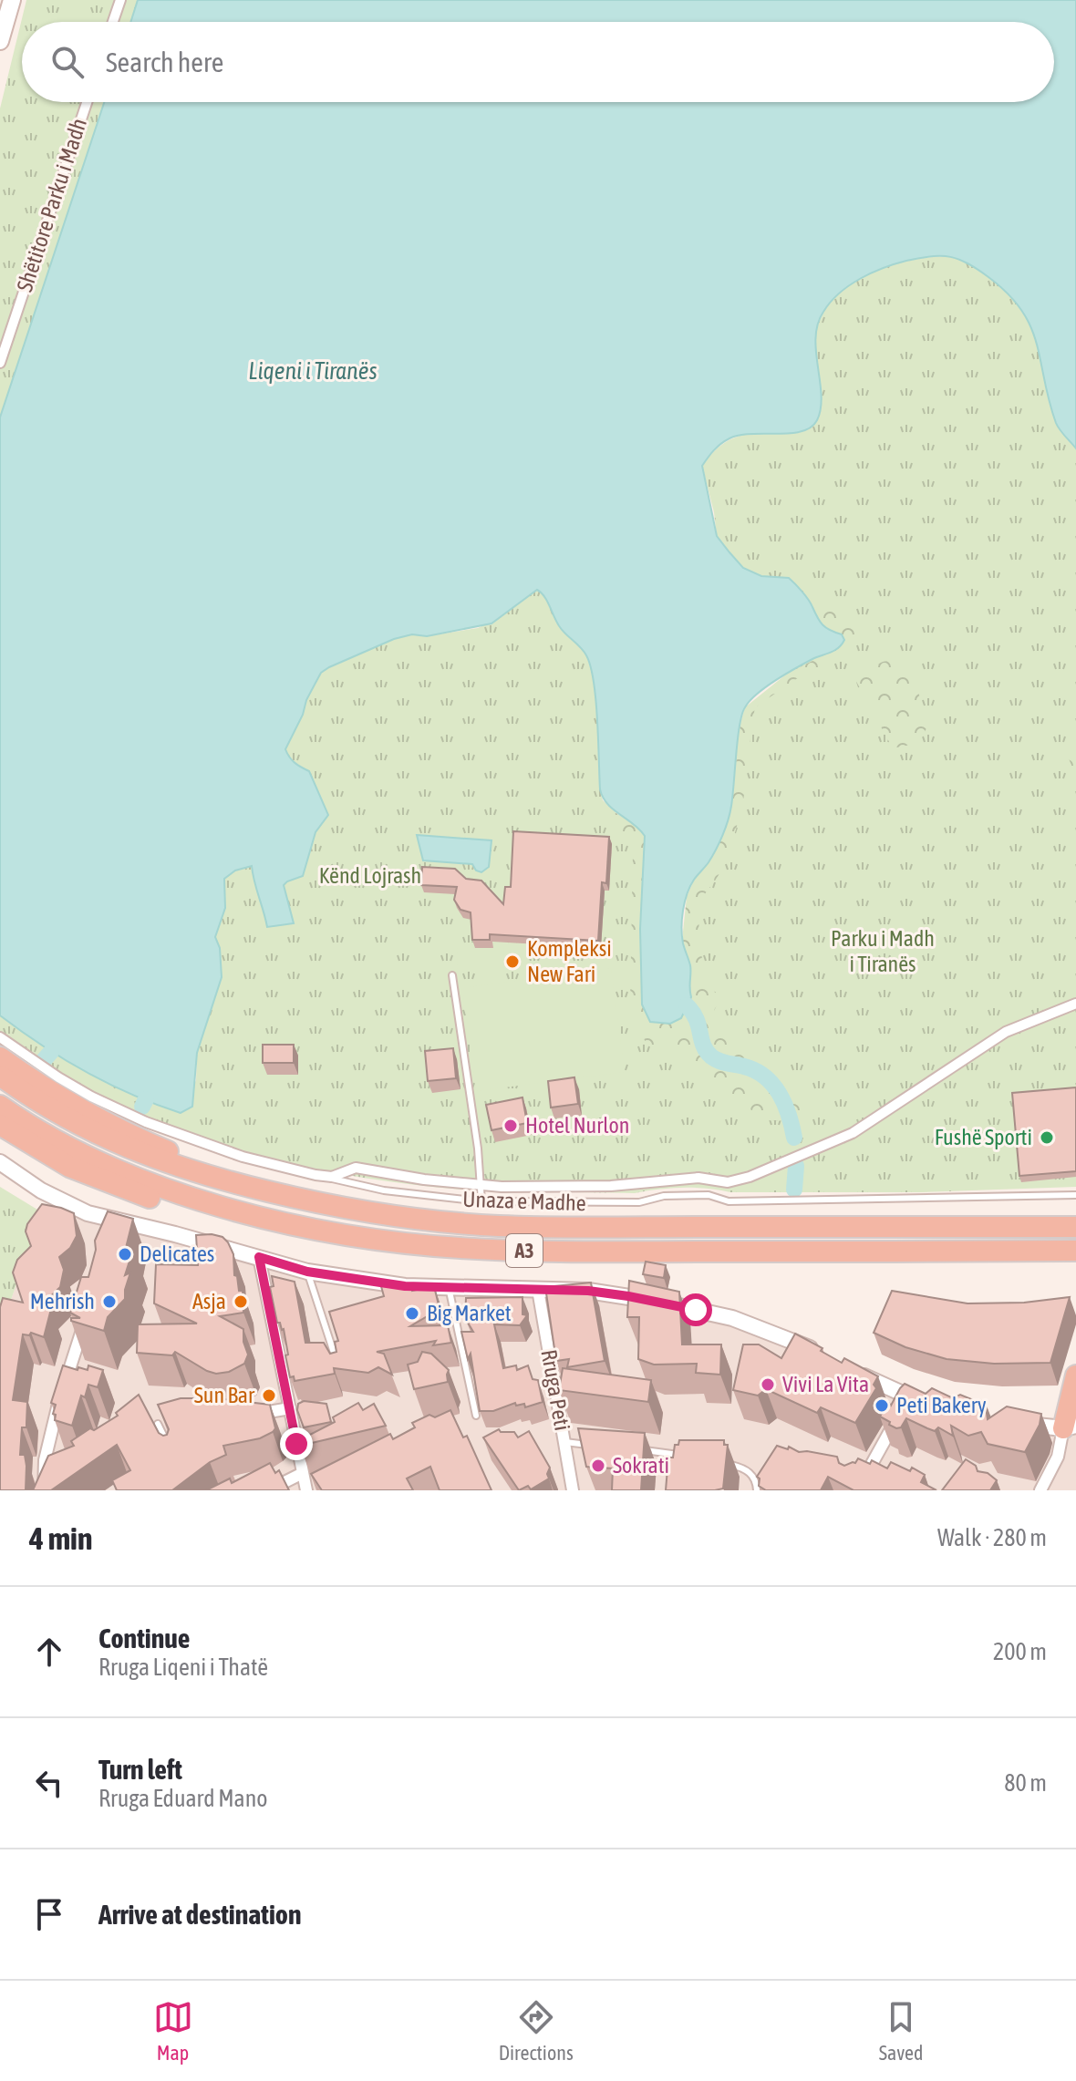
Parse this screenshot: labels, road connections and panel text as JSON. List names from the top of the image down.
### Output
{
  "streets": {
    "highway": ["Unaza e Madhe", "A3"],
    "street": ["Shëtitore Parku i Madh", "Rruga Peti"]
  },
  "water": ["Liqeni i Tiranës"],
  "parks": ["Kënd Lojrash", "Parku i Madh i Tiranës"],
  "places": [
    "Kompleksi New Fari",
    "Hotel Nurlon",
    "Fushë Sporti",
    "Delicates",
    "Mehrish",
    "Asja",
    "Big Market",
    "Vivi La Vita",
    "Sun Bar",
    "Peti Bakery",
    "Sokrati"
  ],
  "page": {
    "search": "Search here",
    "heading": ["4 min", "Walk · 280 m"],
    "list": [
      ["Continue", "Rruga Liqeni i Thatë", "200 m"],
      ["Turn left", "Rruga Eduard Mano", "80 m"],
      "Arrive at destination"
    ],
    "nav": ["Map", "Directions", "Saved"]
  }
}
